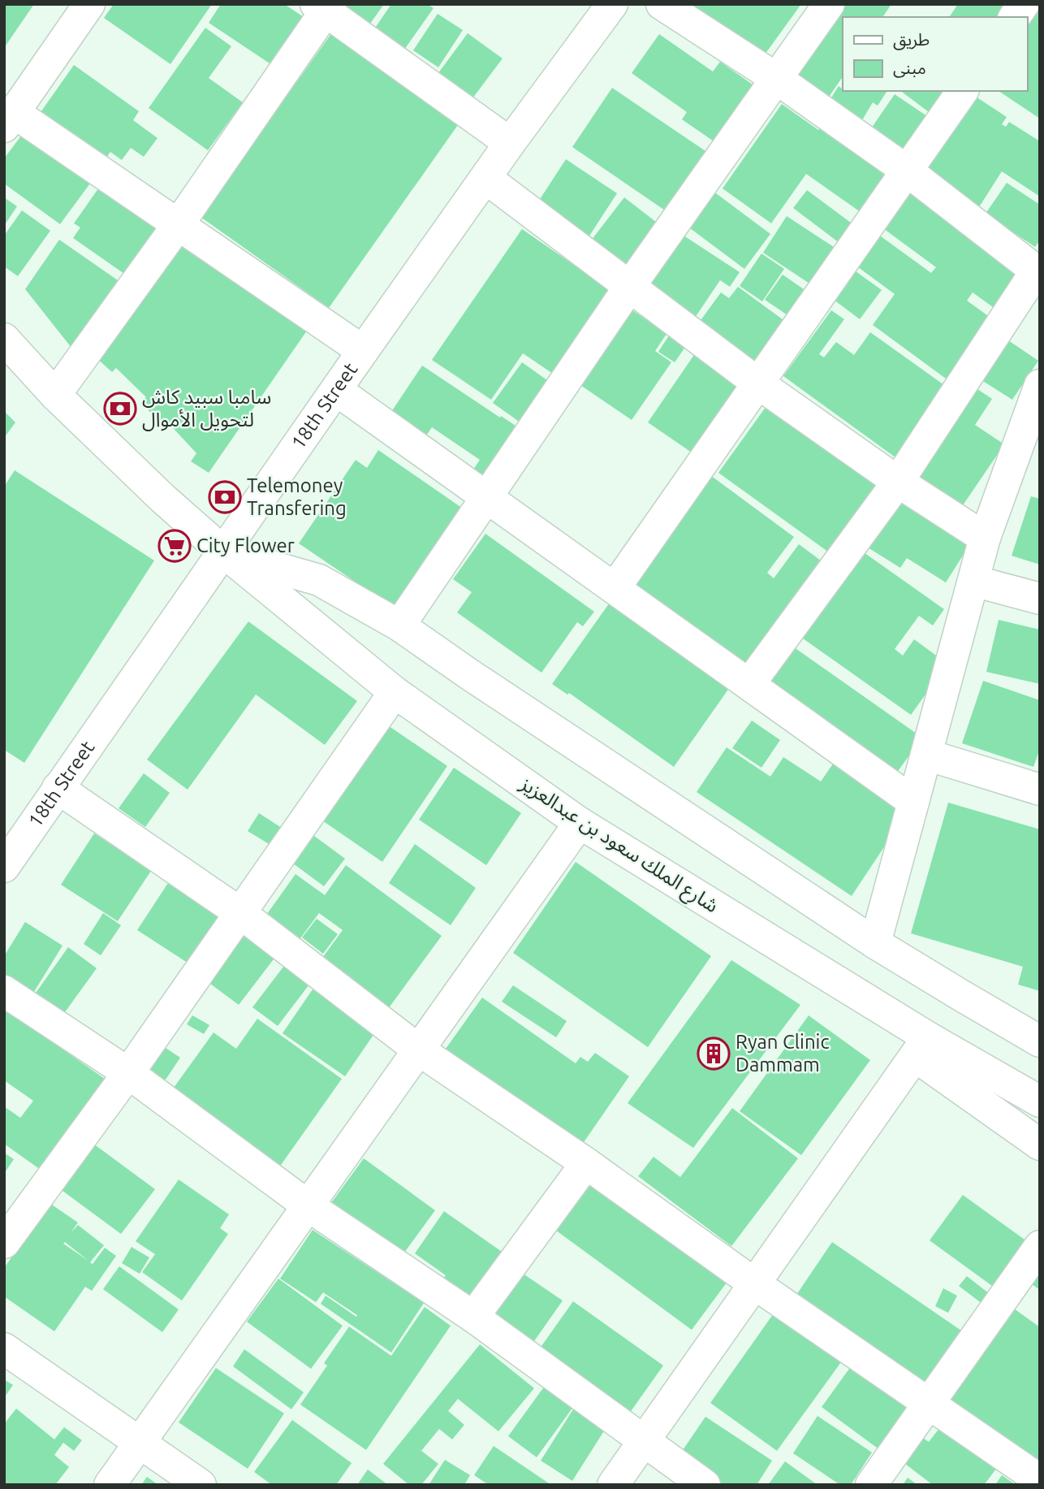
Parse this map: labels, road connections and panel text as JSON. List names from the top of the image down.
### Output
{
  "streets": {
    "street": ["18th Street", "شارع الملك سعود بن عبدالعزيز"]
  },
  "crossings": [
    ["18th Street", "شارع الملك سعود بن عبدالعزيز"]
  ],
  "places": {
    "bank": ["سامبا سبيد كاش لتحويل الأموال", "Telemoney Transfering"],
    "supermarket": ["City Flower"],
    "building": ["Ryan Clinic Dammam"]
  },
  "legend": ["طريق", "مبنى"]
}
